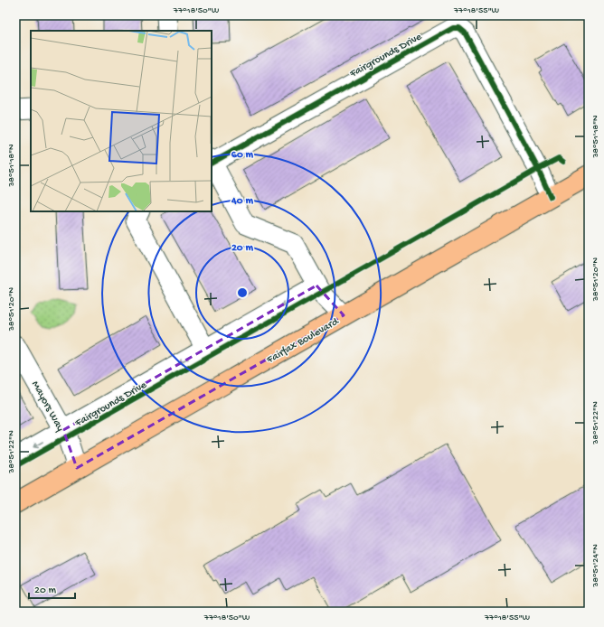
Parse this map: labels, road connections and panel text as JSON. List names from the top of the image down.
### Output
{
  "streets": {
    "main road": ["Fairfax Boulevard"],
    "street": ["Fairgrounds Drive", "Mayors Way"]
  },
  "crossings": [
    ["Fairgrounds Drive", "Fairfax Boulevard"],
    ["Fairgrounds Drive", "Mayors Way"],
    ["Fairfax Boulevard", "Mayors Way"]
  ],
  "one_way": ["Fairgrounds Drive"],
  "scale_bar": "20 m",
  "coordinates": [
    "77°18'50\"W",
    "77°18'55\"W",
    "38°51'18\"N",
    "38°51'20\"N",
    "38°51'22\"N",
    "38°51'24\"N"
  ],
  "rings": ["60 m", "40 m", "20 m"]
}
